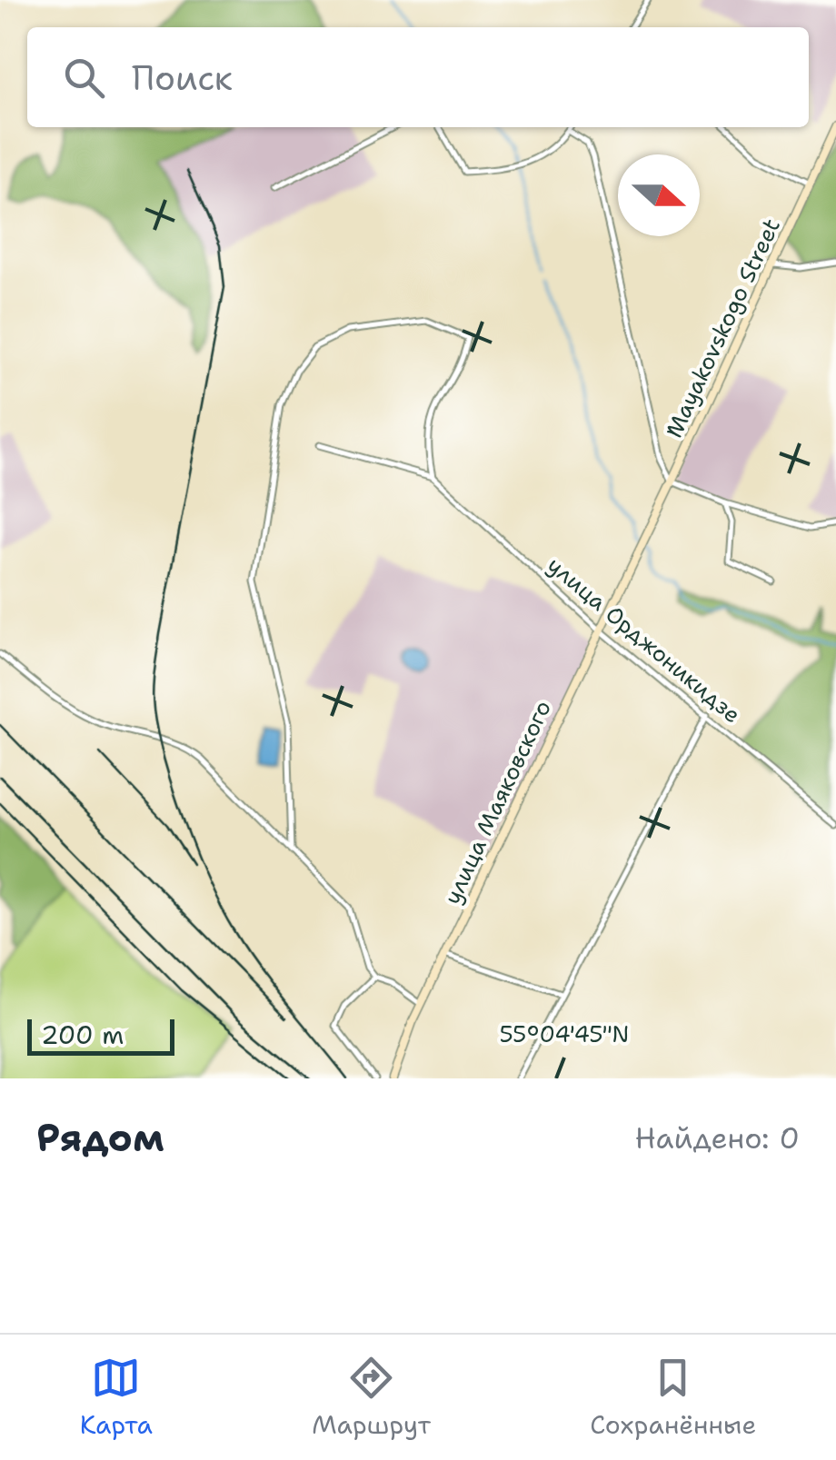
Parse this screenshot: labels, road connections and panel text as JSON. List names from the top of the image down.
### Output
{
  "streets": {
    "street": ["Mayakovskogo Street", "улица Орджоникидзе", "улица Маяковского"]
  },
  "crossings": [
    ["Mayakovskogo Street", "улица Маяковского"],
    ["улица Орджоникидзе", "улица Маяковского"]
  ],
  "scale_bar": "200 m",
  "north": "right",
  "page": {
    "search": "Поиск",
    "scale": "200 m",
    "heading": ["Рядом", "Найдено: 0"],
    "nav": ["Карта", "Маршрут", "Сохранённые"]
  },
  "coordinates": ["55°04'45\"N"]
}
